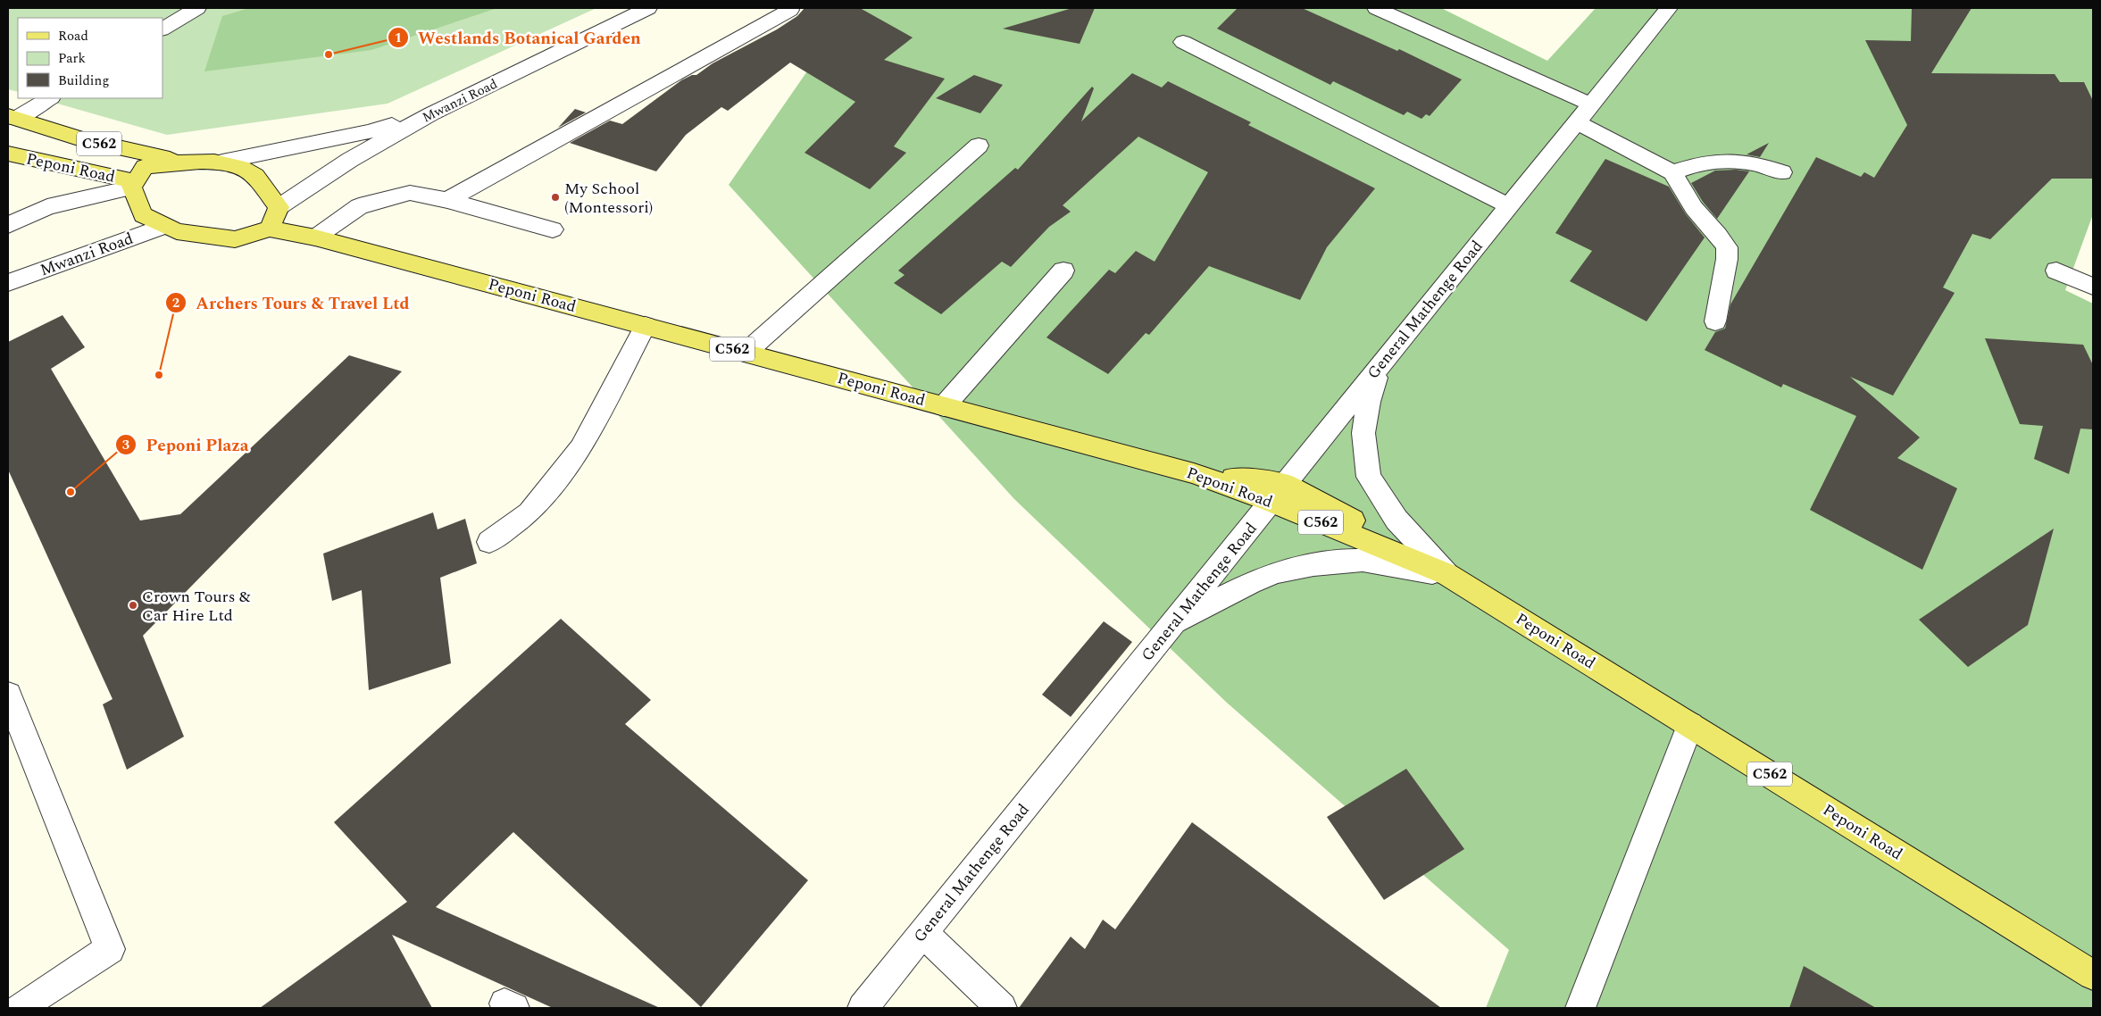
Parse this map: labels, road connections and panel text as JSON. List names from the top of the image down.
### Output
{
  "streets": {
    "main road": ["C562", "Peponi Road"],
    "street": ["Mwanzi Road", "General Mathenge Road"]
  },
  "crossings": [
    ["C562", "Peponi Road"],
    ["C562", "General Mathenge Road"],
    ["Peponi Road", "General Mathenge Road"]
  ],
  "places": [
    "Westlands Botanical Garden",
    "My School (Montessori)",
    "Archers Tours & Travel Ltd",
    "Peponi Plaza",
    "Crown Tours & Car Hire Ltd"
  ],
  "legend": ["Road", "Park", "Building"]
}
